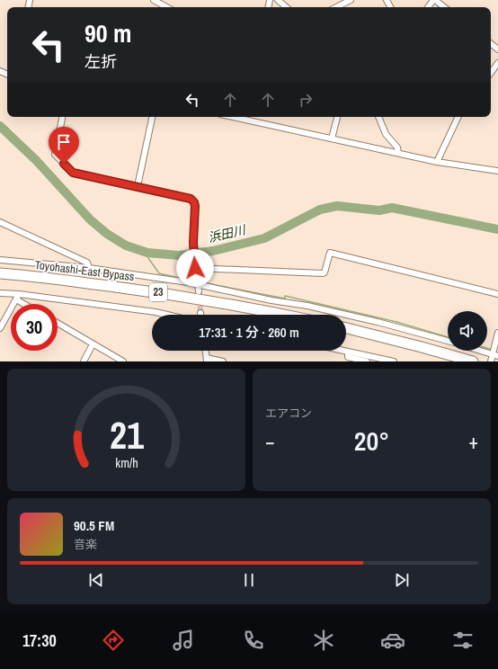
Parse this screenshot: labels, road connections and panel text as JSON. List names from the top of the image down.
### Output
{
  "streets": {
    "highway": ["Toyohashi-East Bypass", "23"]
  },
  "water": ["浜田川"],
  "page": {
    "turn": ["90 m", "左折"],
    "limit": "30",
    "trip": "17:31 · 1 分 · 260 m",
    "tile": "エアコン",
    "heat": ["−", "20°", "+"],
    "song": ["90.5 FM", "音楽"],
    "tabs": "17:30",
    "gauge": ["21", "km/h"]
  }
}
